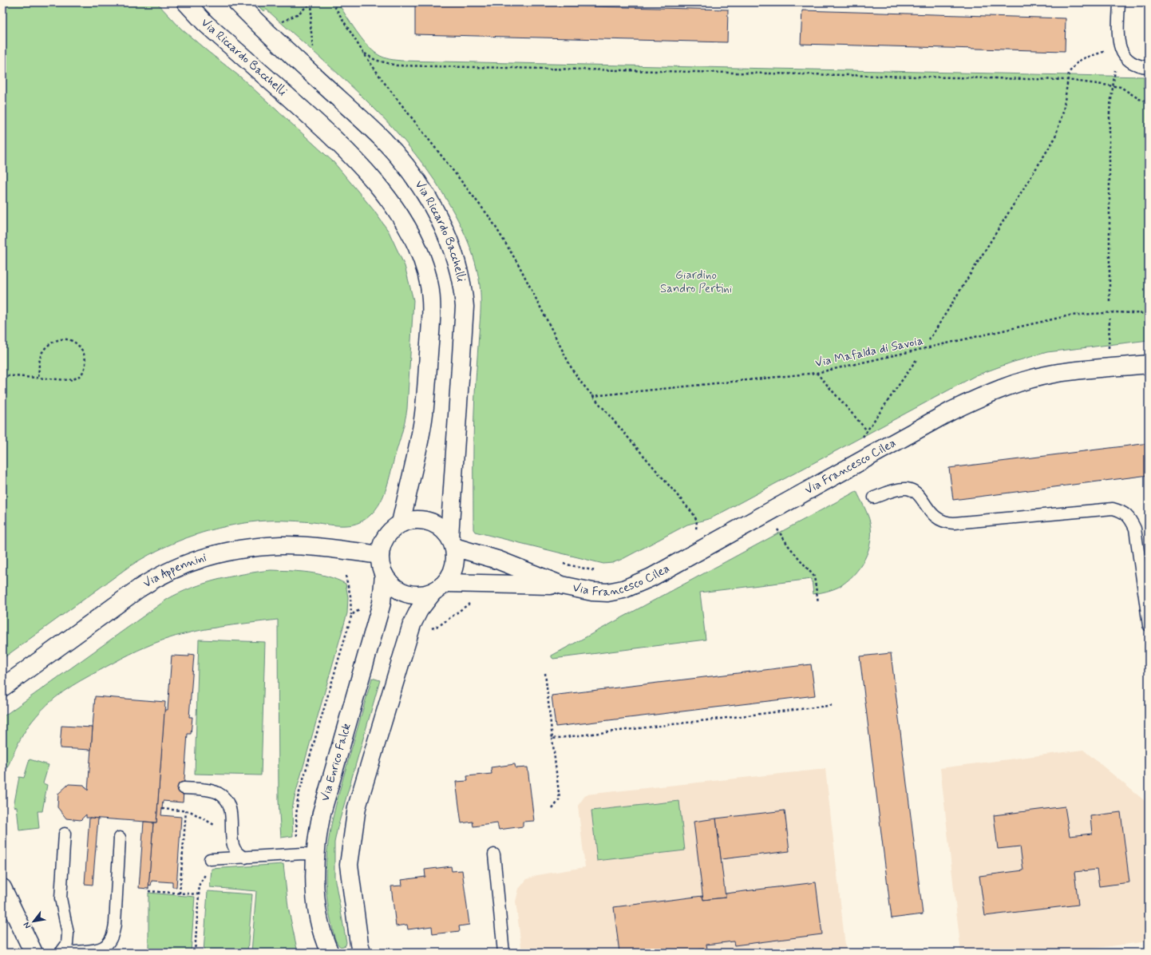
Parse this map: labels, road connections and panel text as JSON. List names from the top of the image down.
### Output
{
  "streets": {
    "street": [
      "Via Riccardo Bacchelli",
      "Via Francesco Cilea",
      "Via Appennini",
      "Via Enrico Falck"
    ],
    "path": ["Via Mafalda di Savoia"]
  },
  "crossings": [
    ["Via Riccardo Bacchelli", "Via Francesco Cilea"],
    ["Via Riccardo Bacchelli", "Via Appennini"],
    ["Via Riccardo Bacchelli", "Via Enrico Falck"],
    ["Via Francesco Cilea", "Via Appennini"],
    ["Via Francesco Cilea", "Via Enrico Falck"],
    ["Via Appennini", "Via Enrico Falck"]
  ],
  "parks": ["Giardino Sandro Pertini"],
  "north": "bottom left"
}
